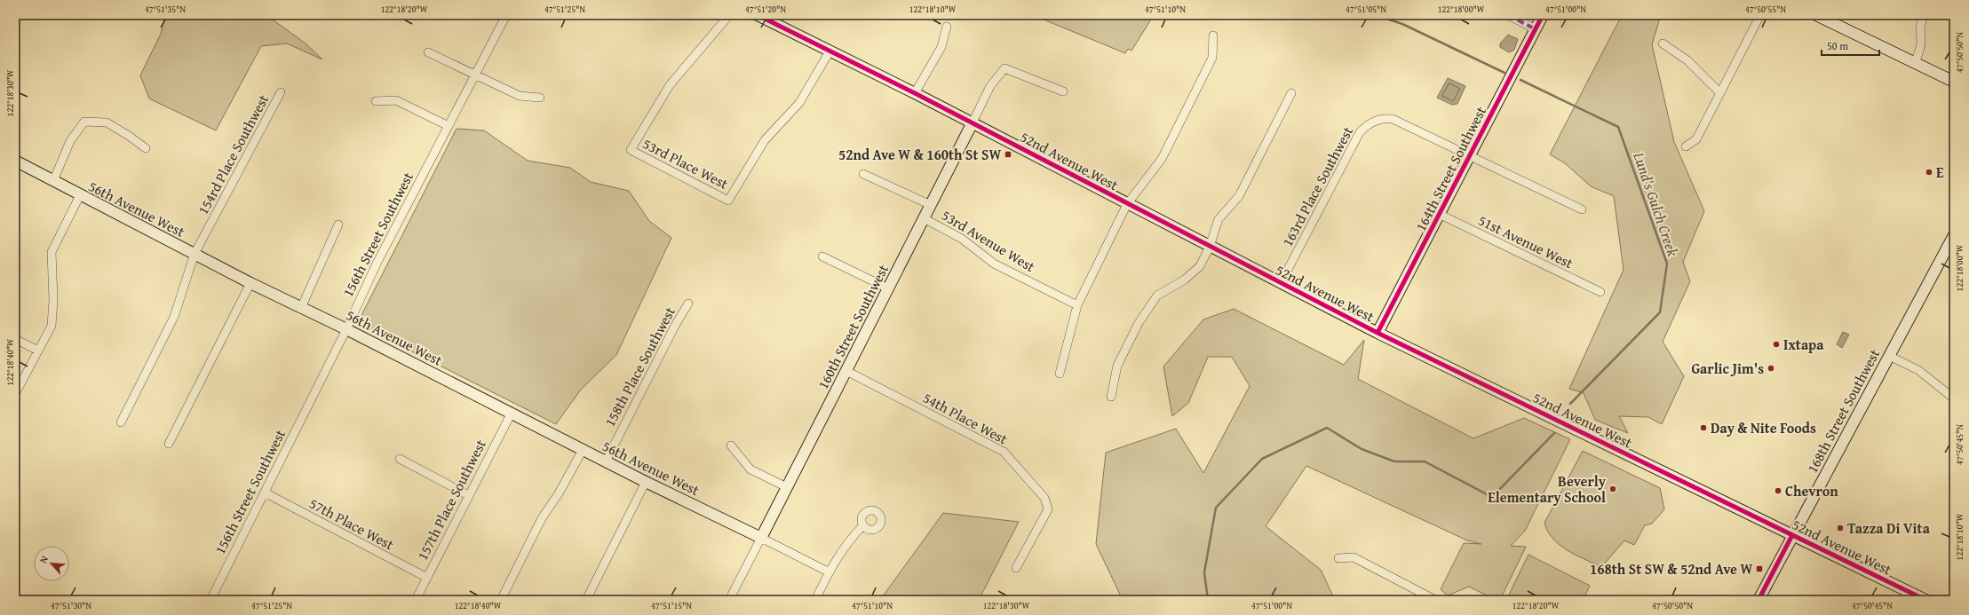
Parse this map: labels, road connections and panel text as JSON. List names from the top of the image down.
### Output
{
  "streets": {
    "street": [
      "154rd Place Southwest",
      "52nd Avenue West",
      "53rd Place West",
      "164th Street Southwest",
      "163rd Place Southwest",
      "56th Avenue West",
      "156th Street Southwest",
      "53rd Avenue West",
      "51st Avenue West",
      "160th Street Southwest",
      "158th Place Southwest",
      "168th Street Southwest",
      "54th Place West",
      "157th Place Southwest",
      "57th Place West"
    ]
  },
  "crossings": [
    ["154rd Place Southwest", "56th Avenue West"],
    ["52nd Avenue West", "53rd Place West"],
    ["52nd Avenue West", "164th Street Southwest"],
    ["52nd Avenue West", "163rd Place Southwest"],
    ["52nd Avenue West", "160th Street Southwest"],
    ["52nd Avenue West", "168th Street Southwest"],
    ["164th Street Southwest", "163rd Place Southwest"],
    ["164th Street Southwest", "51st Avenue West"],
    ["56th Avenue West", "156th Street Southwest"],
    ["56th Avenue West", "160th Street Southwest"],
    ["56th Avenue West", "158th Place Southwest"],
    ["56th Avenue West", "157th Place Southwest"],
    ["156th Street Southwest", "57th Place West"],
    ["53rd Avenue West", "160th Street Southwest"],
    ["160th Street Southwest", "54th Place West"],
    ["157th Place Southwest", "57th Place West"]
  ],
  "water": ["Lund's Gulch Creek"],
  "places": {
    "transit": ["52nd Ave W & 160th St SW", "168th St SW & 52nd Ave W"],
    "other": [
      "E",
      "Ixtapa",
      "Garlic Jim's",
      "Day & Nite Foods",
      "Beverly Elementary School",
      "Chevron",
      "Tazza Di Vita"
    ]
  },
  "scale_bar": "50 m",
  "north": "top left",
  "coordinates": [
    "47°51'35\"N",
    "122°18'20\"W",
    "47°51'25\"N",
    "47°51'20\"N",
    "122°18'10\"W",
    "47°51'10\"N",
    "47°51'05\"N",
    "122°18'00\"W",
    "47°51'00\"N",
    "47°50'55\"N",
    "47°50'50\"N",
    "122°18'30\"W",
    "122°18'40\"W",
    "47°50'45\"N",
    "47°51'30\"N",
    "47°51'15\"N"
  ]
}
